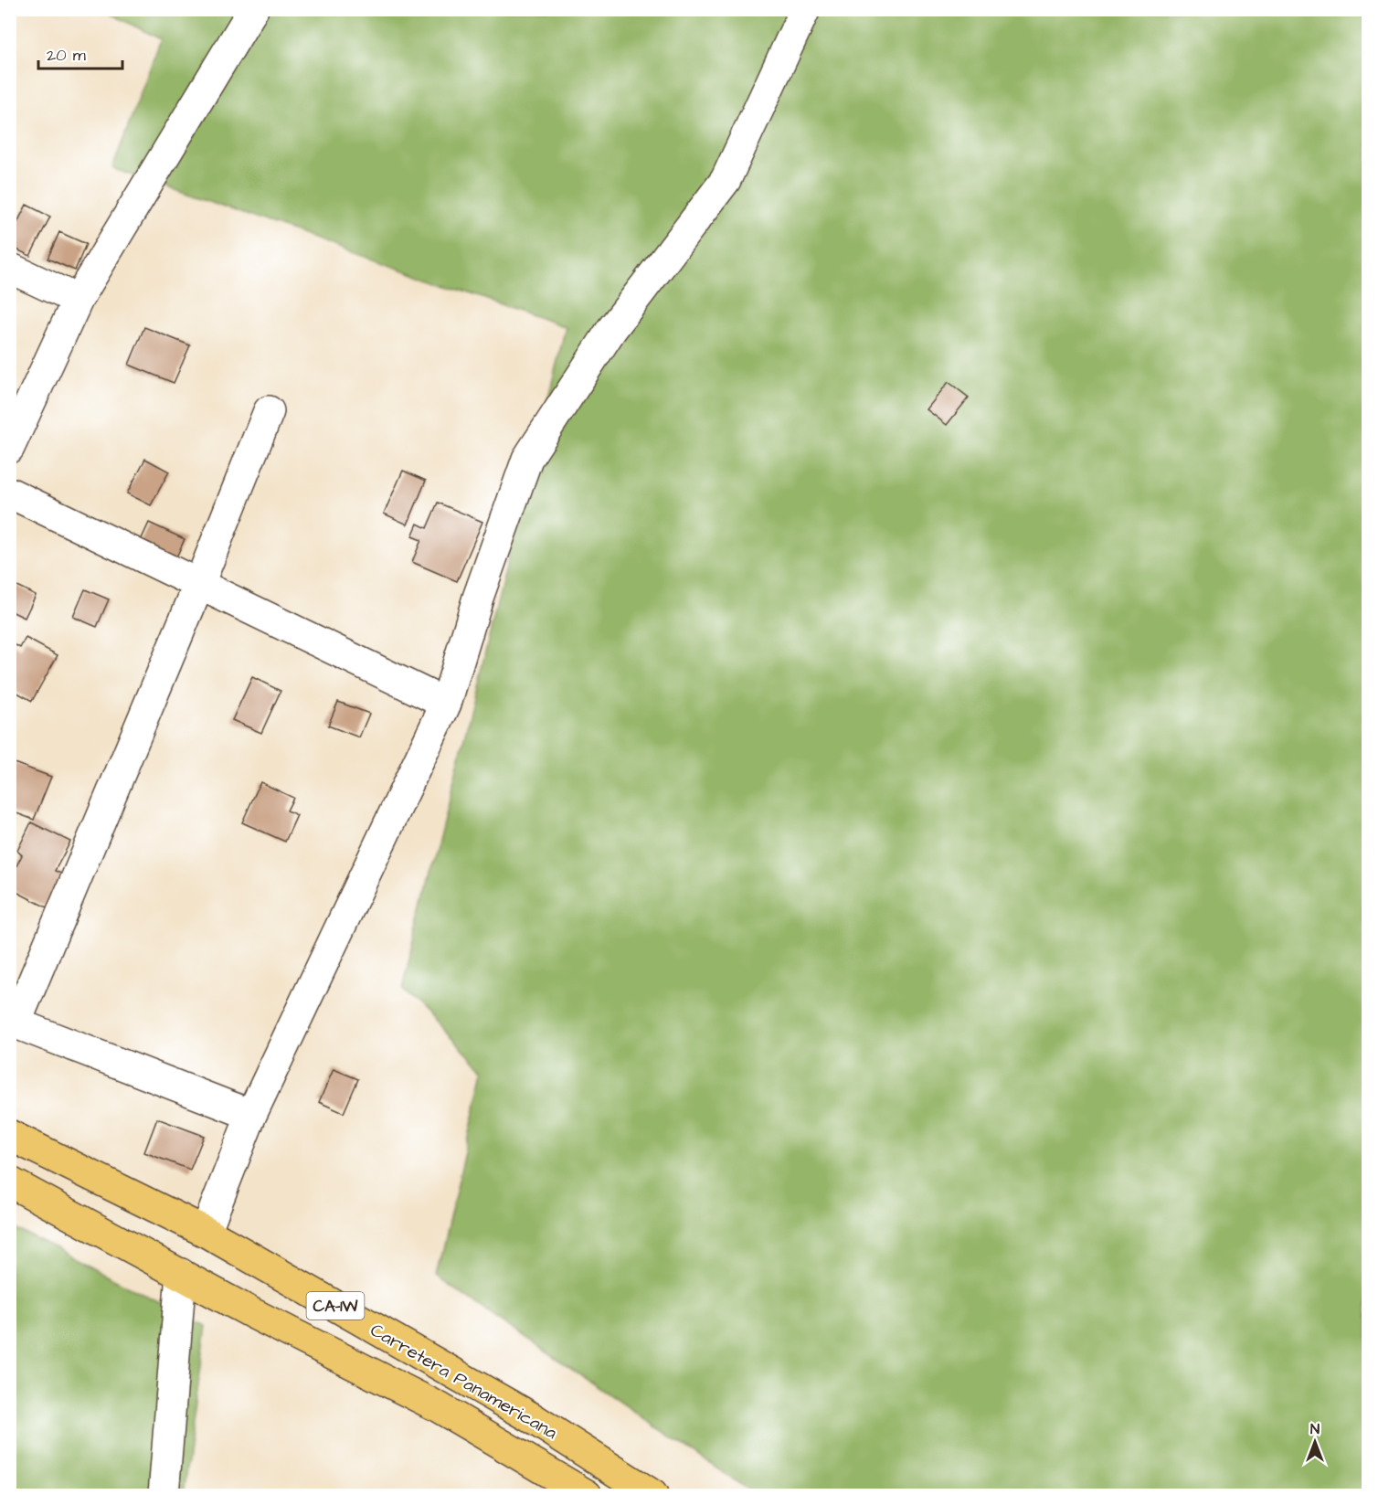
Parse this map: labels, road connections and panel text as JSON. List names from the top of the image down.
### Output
{
  "streets": {
    "highway": ["CA-1W", "Carretera Panamericana"]
  },
  "scale_bar": "20 m",
  "north": "top"
}
